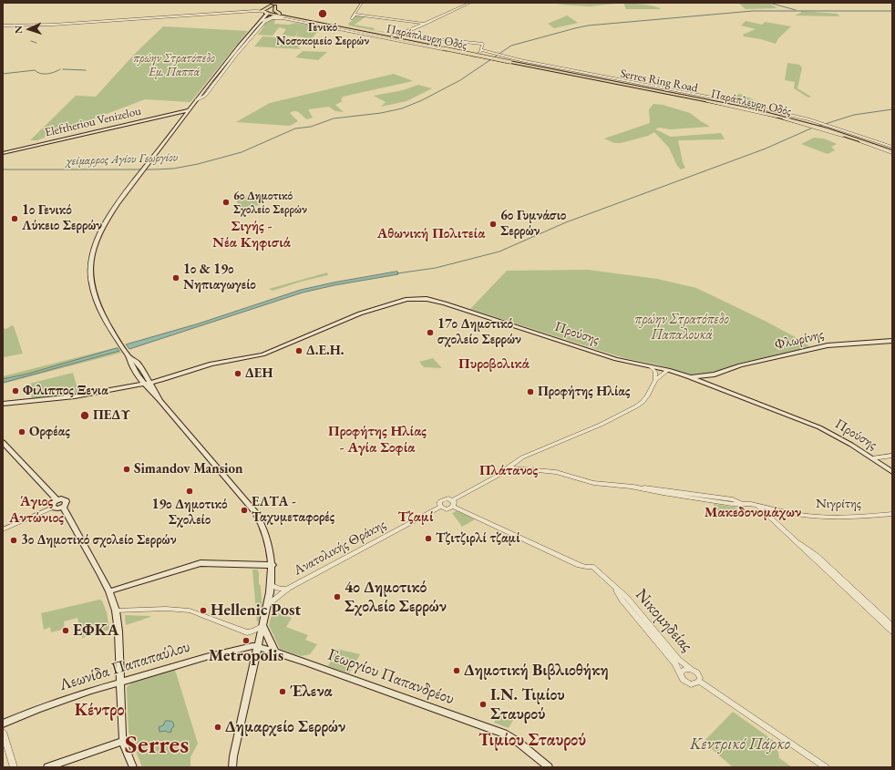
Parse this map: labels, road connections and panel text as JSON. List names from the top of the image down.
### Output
{
  "streets": {
    "main road": [
      "Serres Ring Road",
      "Eleftheriou Venizelou",
      "Προύσης",
      "Φλωρίνης",
      "Λεωνίδα Παπαπαύλου",
      "Γεωργίου Παπανδρέου"
    ],
    "street": [
      "Παράπλευρη Οδός",
      "Νιγρίτης",
      "Ανατολικής Θράκης",
      "Νικομηδείας"
    ]
  },
  "crossings": [
    ["Παράπλευρη Οδός", "Serres Ring Road"],
    ["Προύσης", "Φλωρίνης"],
    ["Ανατολικής Θράκης", "Νικομηδείας"],
    ["Λεωνίδα Παπαπαύλου", "Γεωργίου Παπανδρέου"]
  ],
  "districts": [
    "Σιγής - Νέα Κηφισιά",
    "Αθωνική Πολιτεία",
    "Πυροβολικά",
    "Προφήτης Ηλίας - Αγία Σοφία",
    "Πλάτανος",
    "Άγιος Αντώνιος",
    "Μακεδονομάχων",
    "Τζαμί",
    "Κέντρο",
    "Τιμίου Σταυρού",
    "Serres"
  ],
  "water": ["χείμαρρος Αγίου Γεωργίου"],
  "parks": ["πρώην Στρατόπεδο Εμ. Παππά", "πρώην Στρατόπεδο Παπαλουκά", "Κεντρικό Πάρκο"],
  "places": [
    "Γενικό Νοσοκομείο Σερρών",
    "6ο Δημοτικό Σχολείο Σερρών",
    "1ο Γενικό Λύκειο Σερρών",
    "6ο Γυμνάσιο Σερρών",
    "1ο & 19ο Νηπιαγωγείο",
    "17ο Δημοτικό σχολείο Σερρών",
    "Δ.Ε.Η.",
    "ΔΕΗ",
    "Φιλιππος Ξενια",
    "Προφήτης Ηλίας",
    "ΠΕΔΥ",
    "Ορφέας",
    "Simandov Mansion",
    "19ο Δημοτικό Σχολείο",
    "ΕΛΤΑ - Ταχυμεταφορές",
    "Τζιτζιρλί τζαμί",
    "3ο Δημοτικό σχολείο Σερρών",
    "4ο Δημοτικό Σχολείο Σερρών",
    "Hellenic Post",
    "ΕΦΚΑ",
    "Metropolis",
    "Δημοτική Βιβλιοθήκη",
    "Έλενα",
    "Ι.Ν. Τιμίου Σταυρού",
    "Δημαρχείο Σερρών"
  ],
  "north": "left"
}
